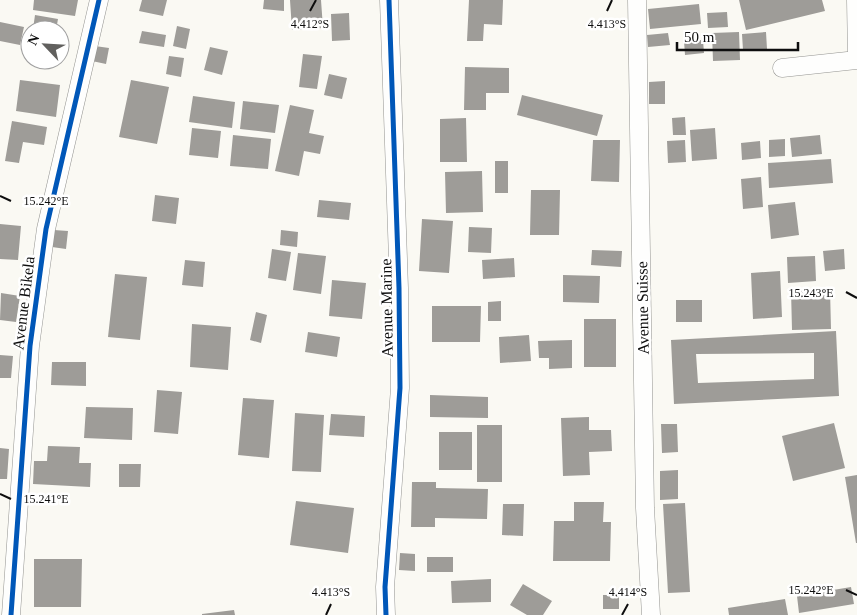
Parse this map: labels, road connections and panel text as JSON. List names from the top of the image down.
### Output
{
  "streets": {
    "street": ["Avenue Bikela", "Avenue Marine", "Avenue Suisse"]
  },
  "scale_bar": "50 m",
  "north": "top left",
  "coordinates": [
    "4.412°S",
    "4.413°S",
    "15.242°E",
    "15.243°E",
    "15.241°E",
    "4.414°S"
  ]
}
